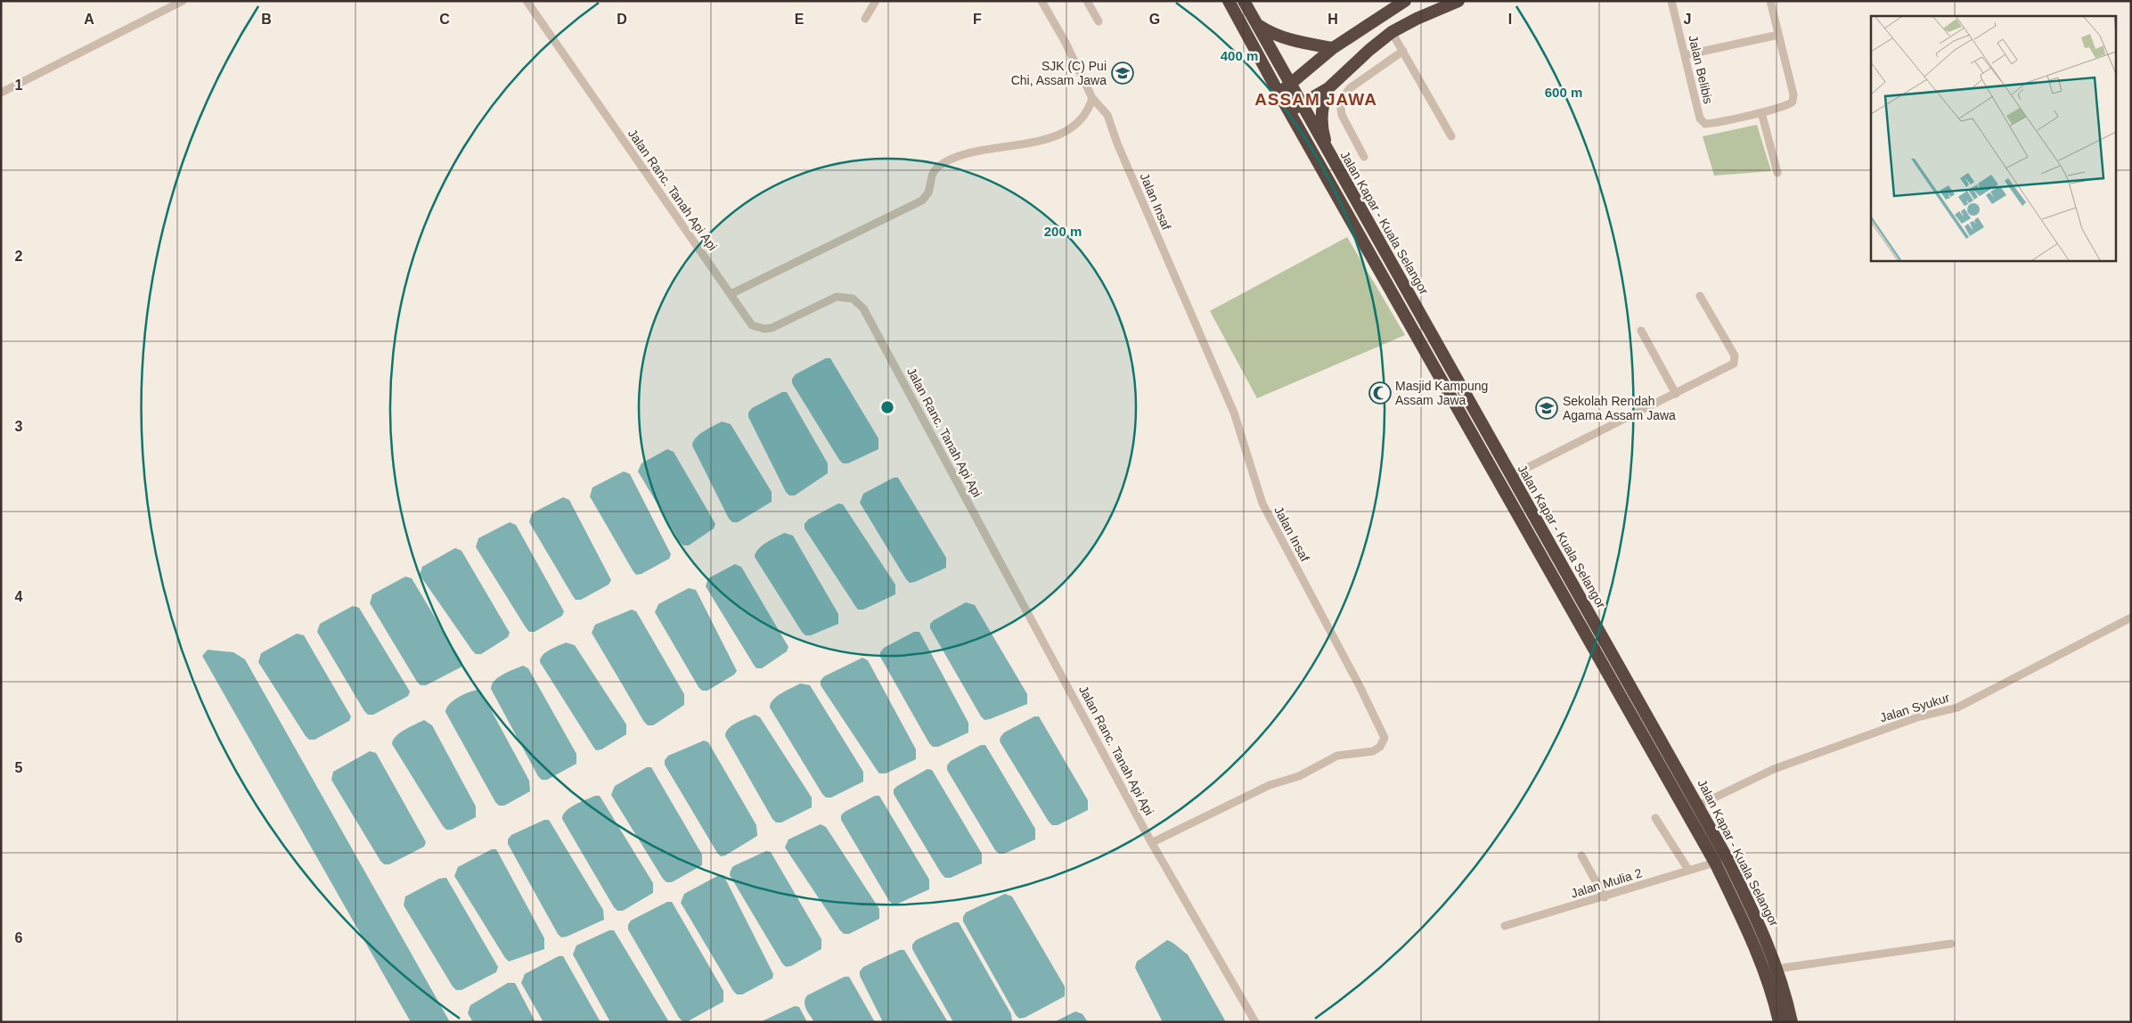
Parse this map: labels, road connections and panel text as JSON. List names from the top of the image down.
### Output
{
  "streets": {
    "highway": ["Jalan Kapar - Kuala Selangor"],
    "street": [
      "Jalan Belibis",
      "Jalan Ranc. Tanah Api Api",
      "Jalan Insaf",
      "Jalan Syukur",
      "Jalan Mulia 2"
    ]
  },
  "crossings": [
    ["Jalan Ranc. Tanah Api Api", "Jalan Insaf"],
    ["Jalan Kapar - Kuala Selangor", "Jalan Syukur"],
    ["Jalan Kapar - Kuala Selangor", "Jalan Mulia 2"]
  ],
  "districts": ["ASSAM JAWA"],
  "places": {
    "school or university": ["SJK (C) Pui Chi, Assam Jawa", "Sekolah Rendah Agama Assam Jawa"],
    "mosque": ["Masjid Kampung Assam Jawa"]
  },
  "grid": {
    "columns": [
      "A",
      "B",
      "C",
      "D",
      "E",
      "F",
      "G",
      "H",
      "I",
      "J"
    ],
    "rows": [
      "1",
      "2",
      "3",
      "4",
      "5",
      "6"
    ]
  },
  "rings": ["400 m", "600 m", "200 m"]
}
